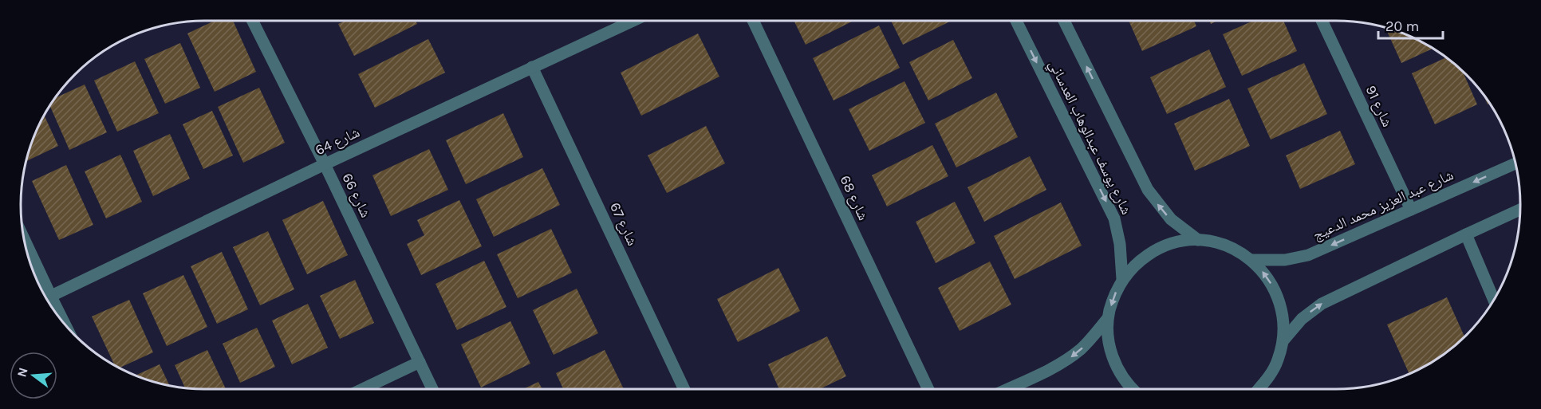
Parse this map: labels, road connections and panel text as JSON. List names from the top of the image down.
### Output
{
  "streets": {
    "street": [
      "شارع 91",
      "شارع يوسف عبدالوهاب العدساني",
      "شارع 64",
      "شارع 66",
      "شارع 68",
      "شارع عبد العزيز محمد الدعيج",
      "شارع 67"
    ]
  },
  "crossings": [
    ["شارع 91", "شارع عبد العزيز محمد الدعيج"],
    ["شارع 64", "شارع 66"],
    ["شارع 64", "شارع 67"]
  ],
  "scale_bar": "20 m",
  "north": "left"
}
